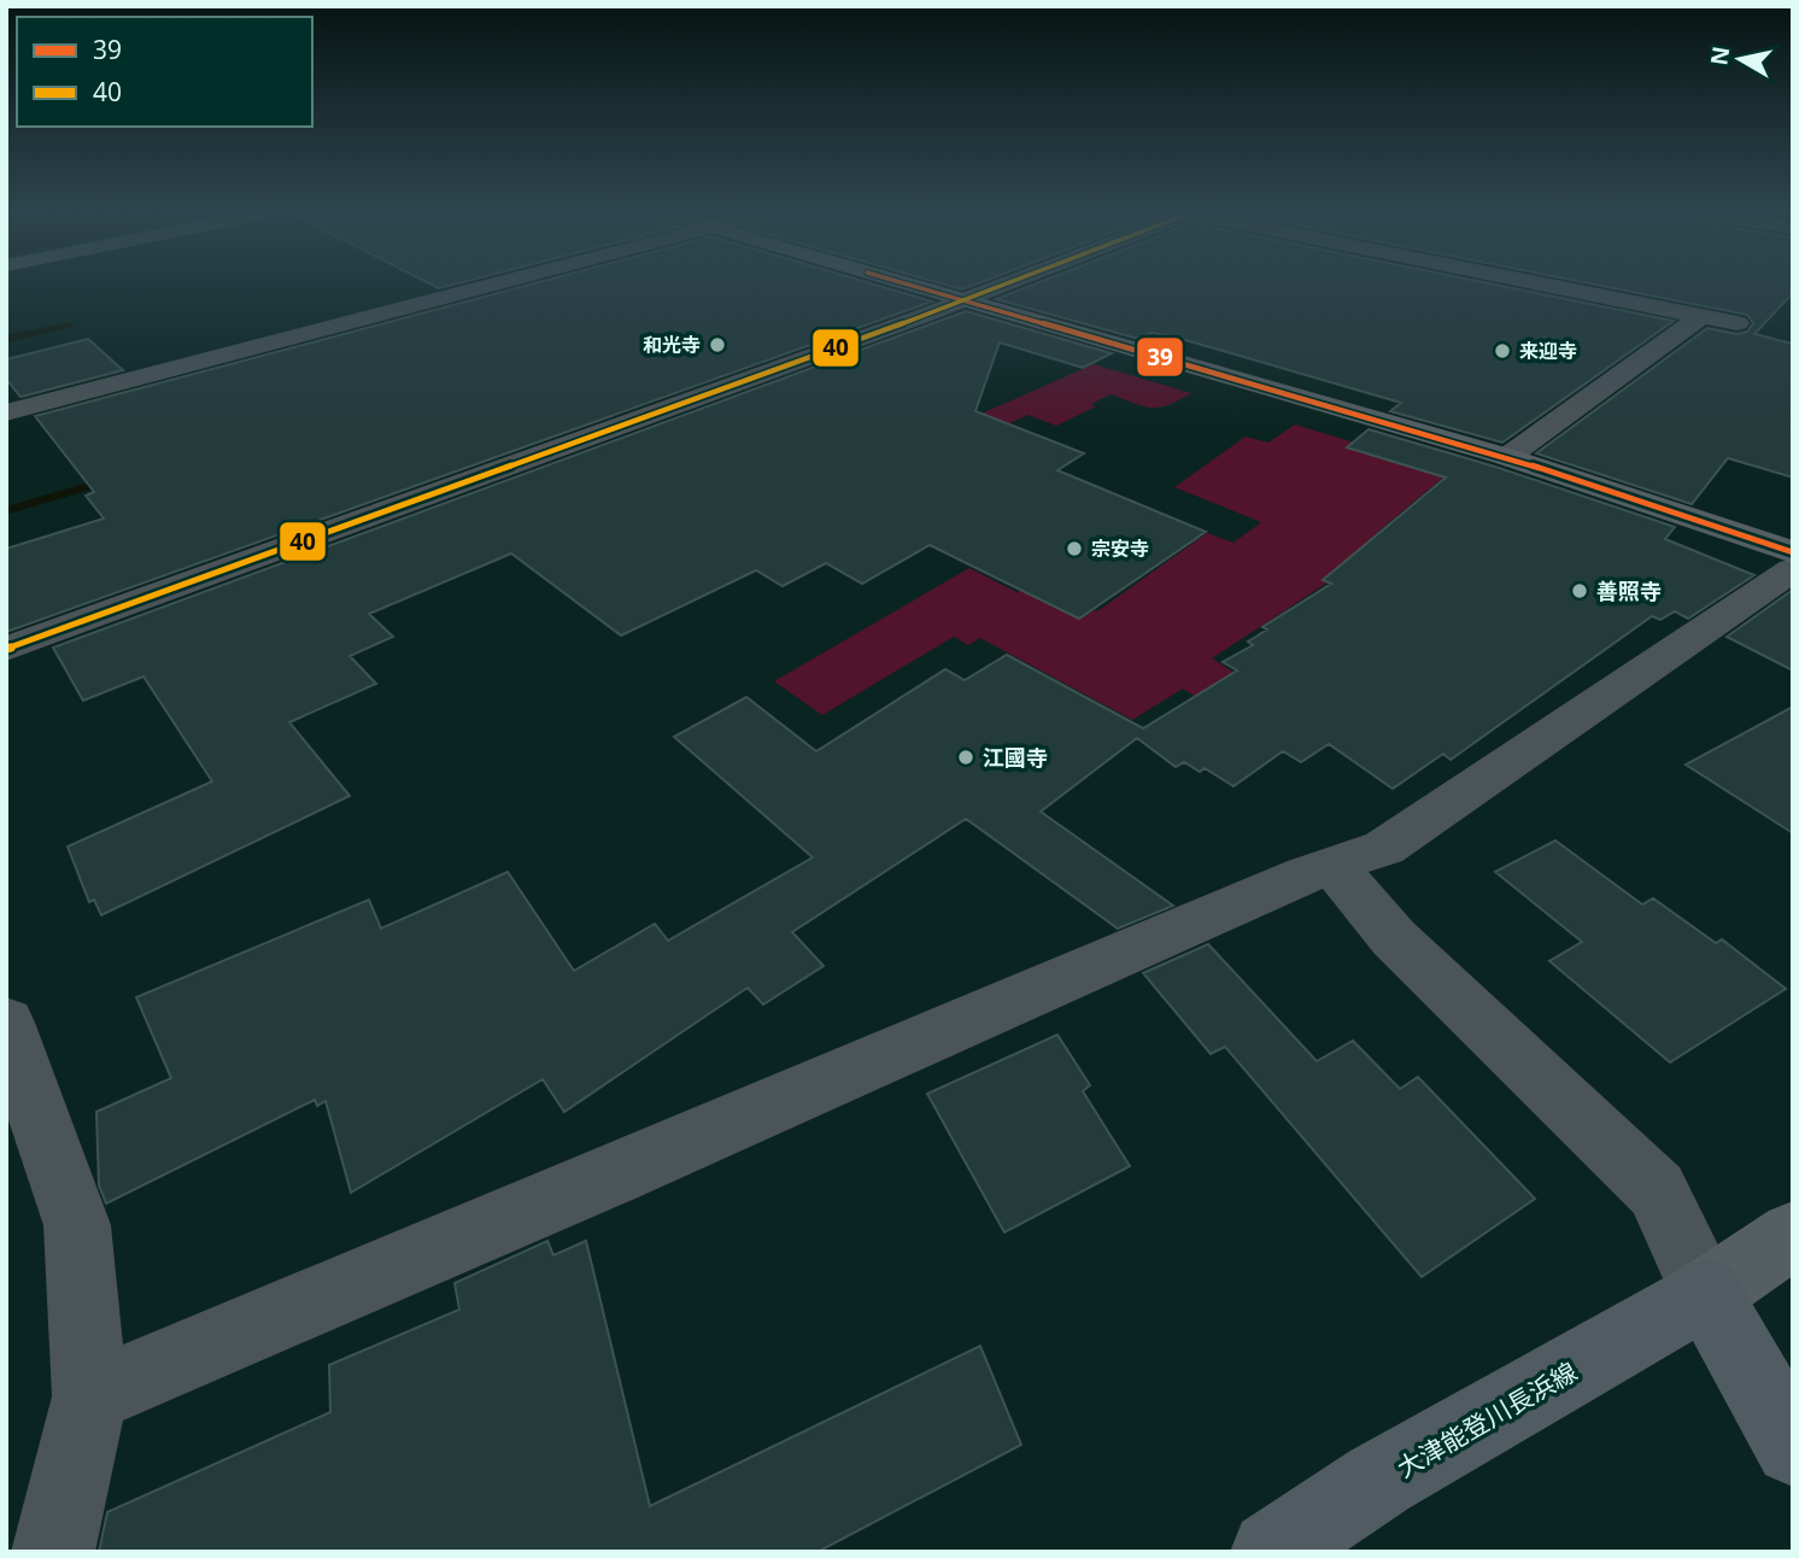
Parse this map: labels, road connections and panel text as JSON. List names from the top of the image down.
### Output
{
  "streets": {
    "main road": ["大津能登川長浜線"]
  },
  "places": [
    "和光寺",
    "来迎寺",
    "宗安寺",
    "善照寺",
    "江國寺"
  ],
  "lines": ["transit line 39", "transit line 40"],
  "legend": ["39", "40"],
  "north": "left"
}
